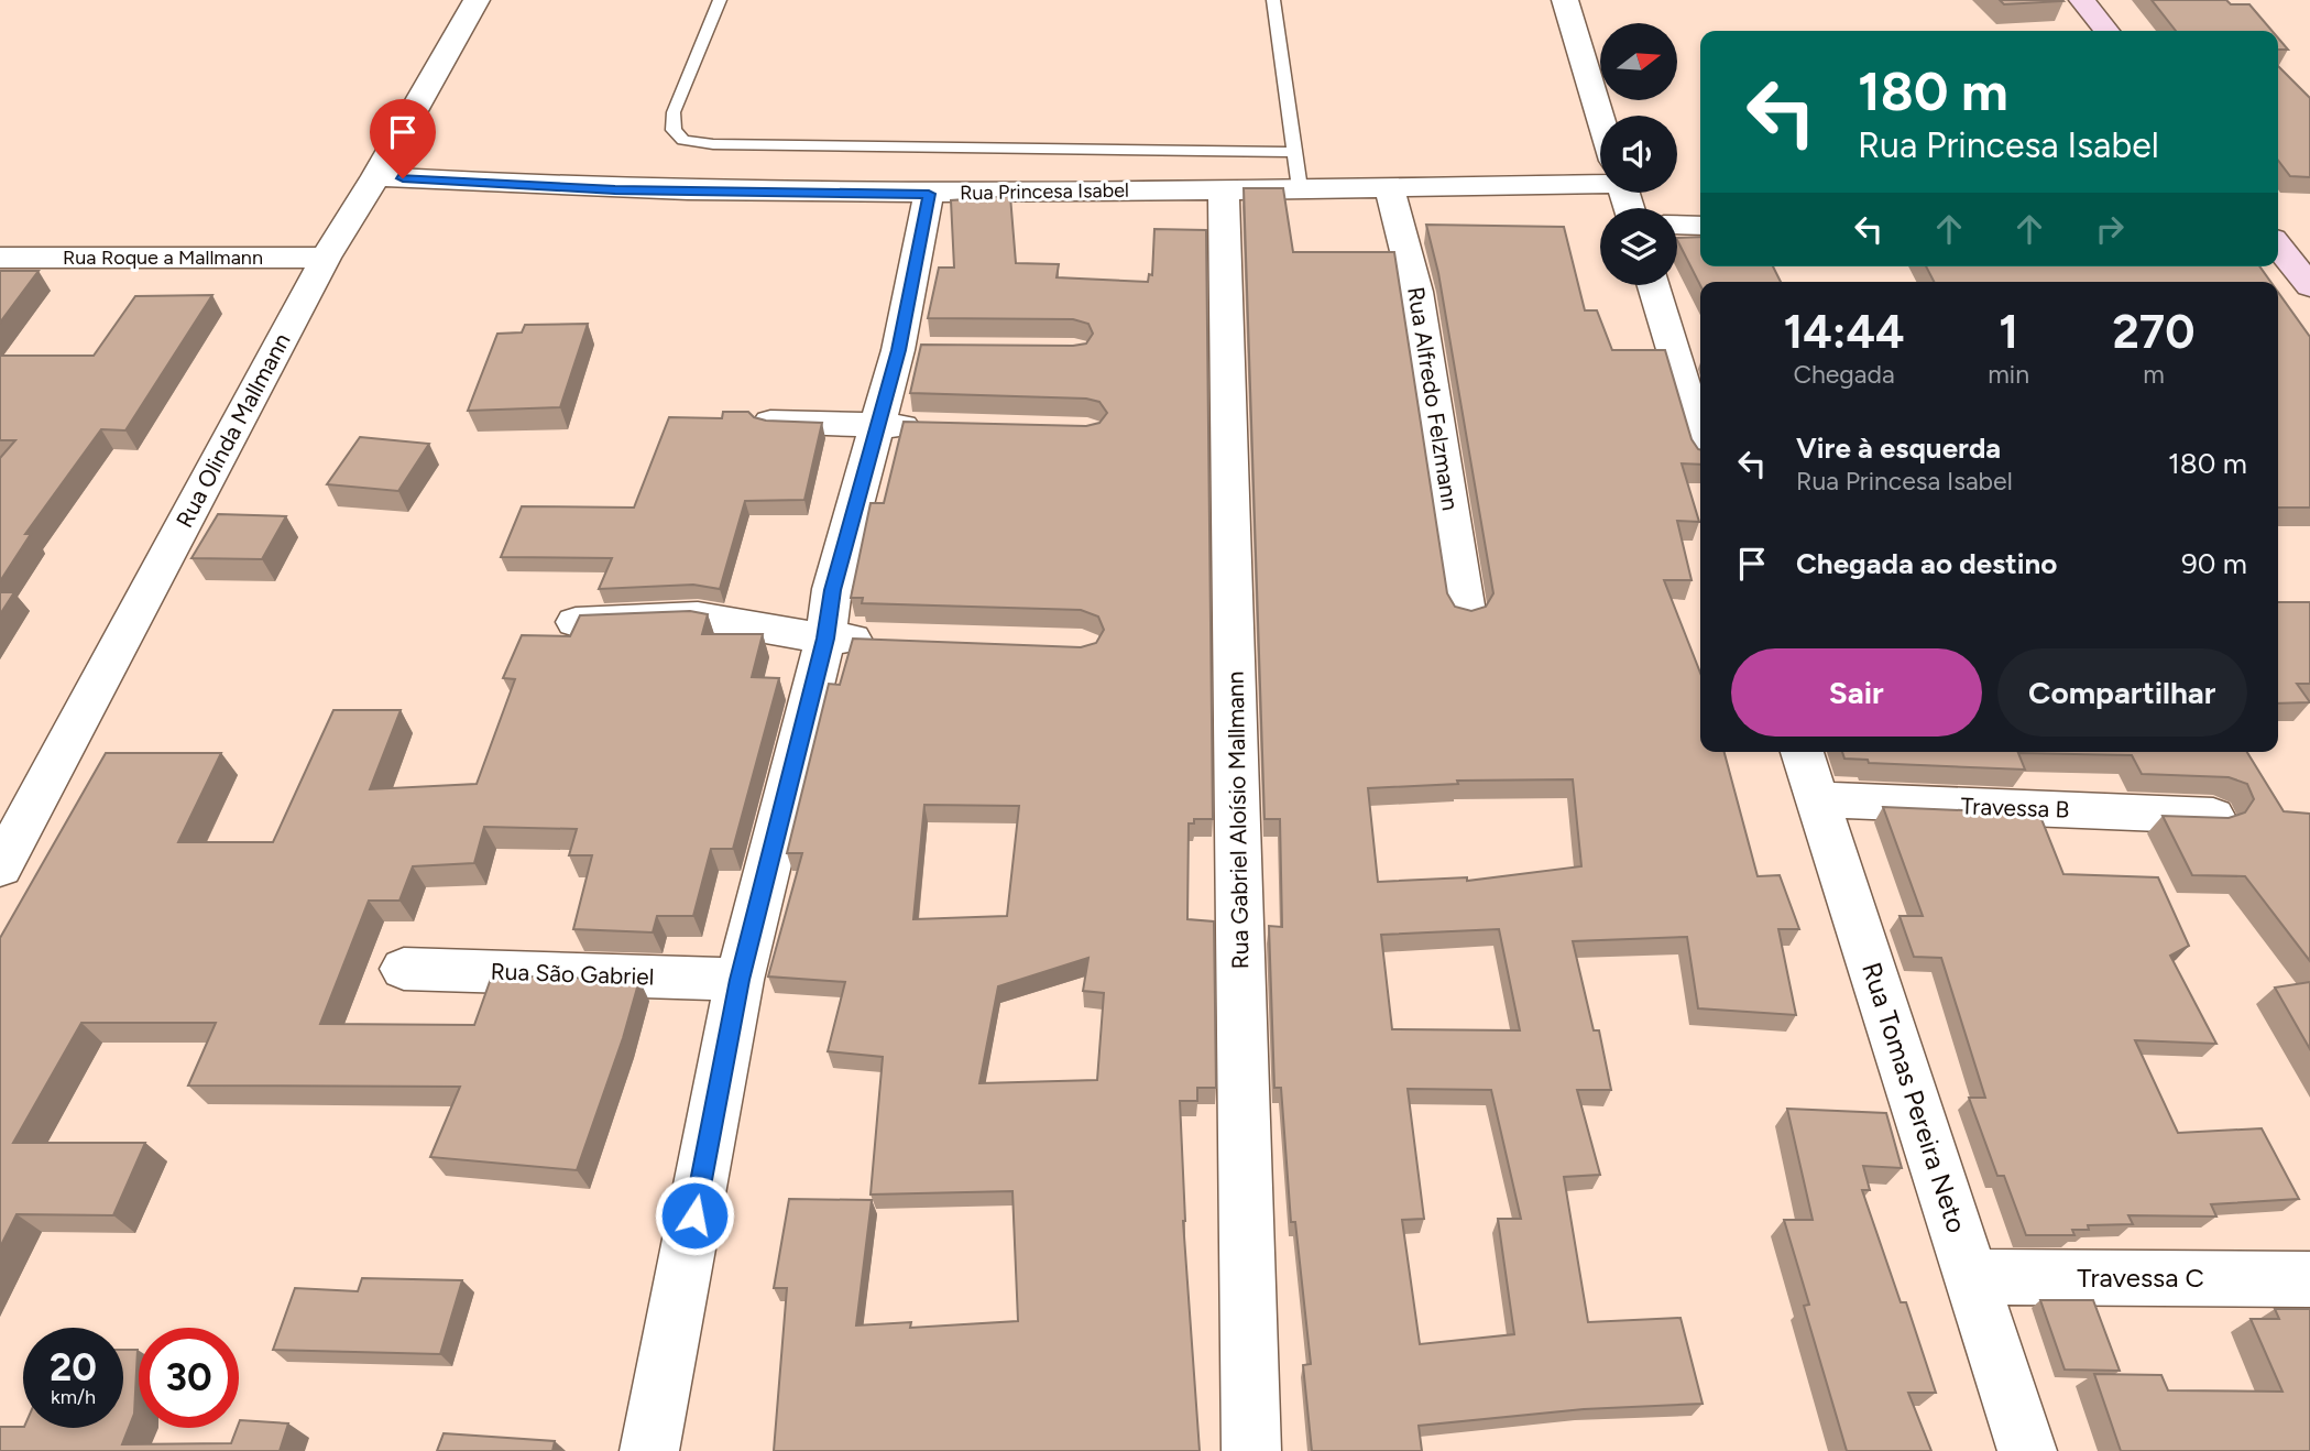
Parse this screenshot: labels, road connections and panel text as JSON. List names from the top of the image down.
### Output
{
  "streets": {
    "street": [
      "Rua Princesa Isabel",
      "Rua Roque a Mallmann",
      "Rua Alfredo Felzmann",
      "Rua Olinda Mallmann",
      "Travessa B",
      "Rua Gabriel Aloísio Mallmann",
      "Rua São Gabriel",
      "Rua Tomas Pereira Neto",
      "Travessa C"
    ]
  },
  "crossings": [
    ["Rua Princesa Isabel", "Rua Alfredo Felzmann"],
    ["Rua Princesa Isabel", "Rua Olinda Mallmann"],
    ["Rua Princesa Isabel", "Rua Gabriel Aloísio Mallmann"],
    ["Rua Roque a Mallmann", "Rua Olinda Mallmann"],
    ["Travessa B", "Rua Tomas Pereira Neto"],
    ["Rua Tomas Pereira Neto", "Travessa C"]
  ],
  "north": "right",
  "page": {
    "turn": ["180 m", "Rua Princesa Isabel"],
    "eta": [
      "14:44",
      "Chegada",
      "1",
      "min",
      "270",
      "m"
    ],
    "list": [
      {
        "name": "Vire à esquerda",
        "note": "Rua Princesa Isabel",
        "value": "180 m"
      },
      {
        "name": "Chegada ao destino",
        "value": "90 m"
      }
    ],
    "buttons": ["Sair", "Compartilhar"],
    "speed": "20 km/h",
    "limit": "30"
  }
}
